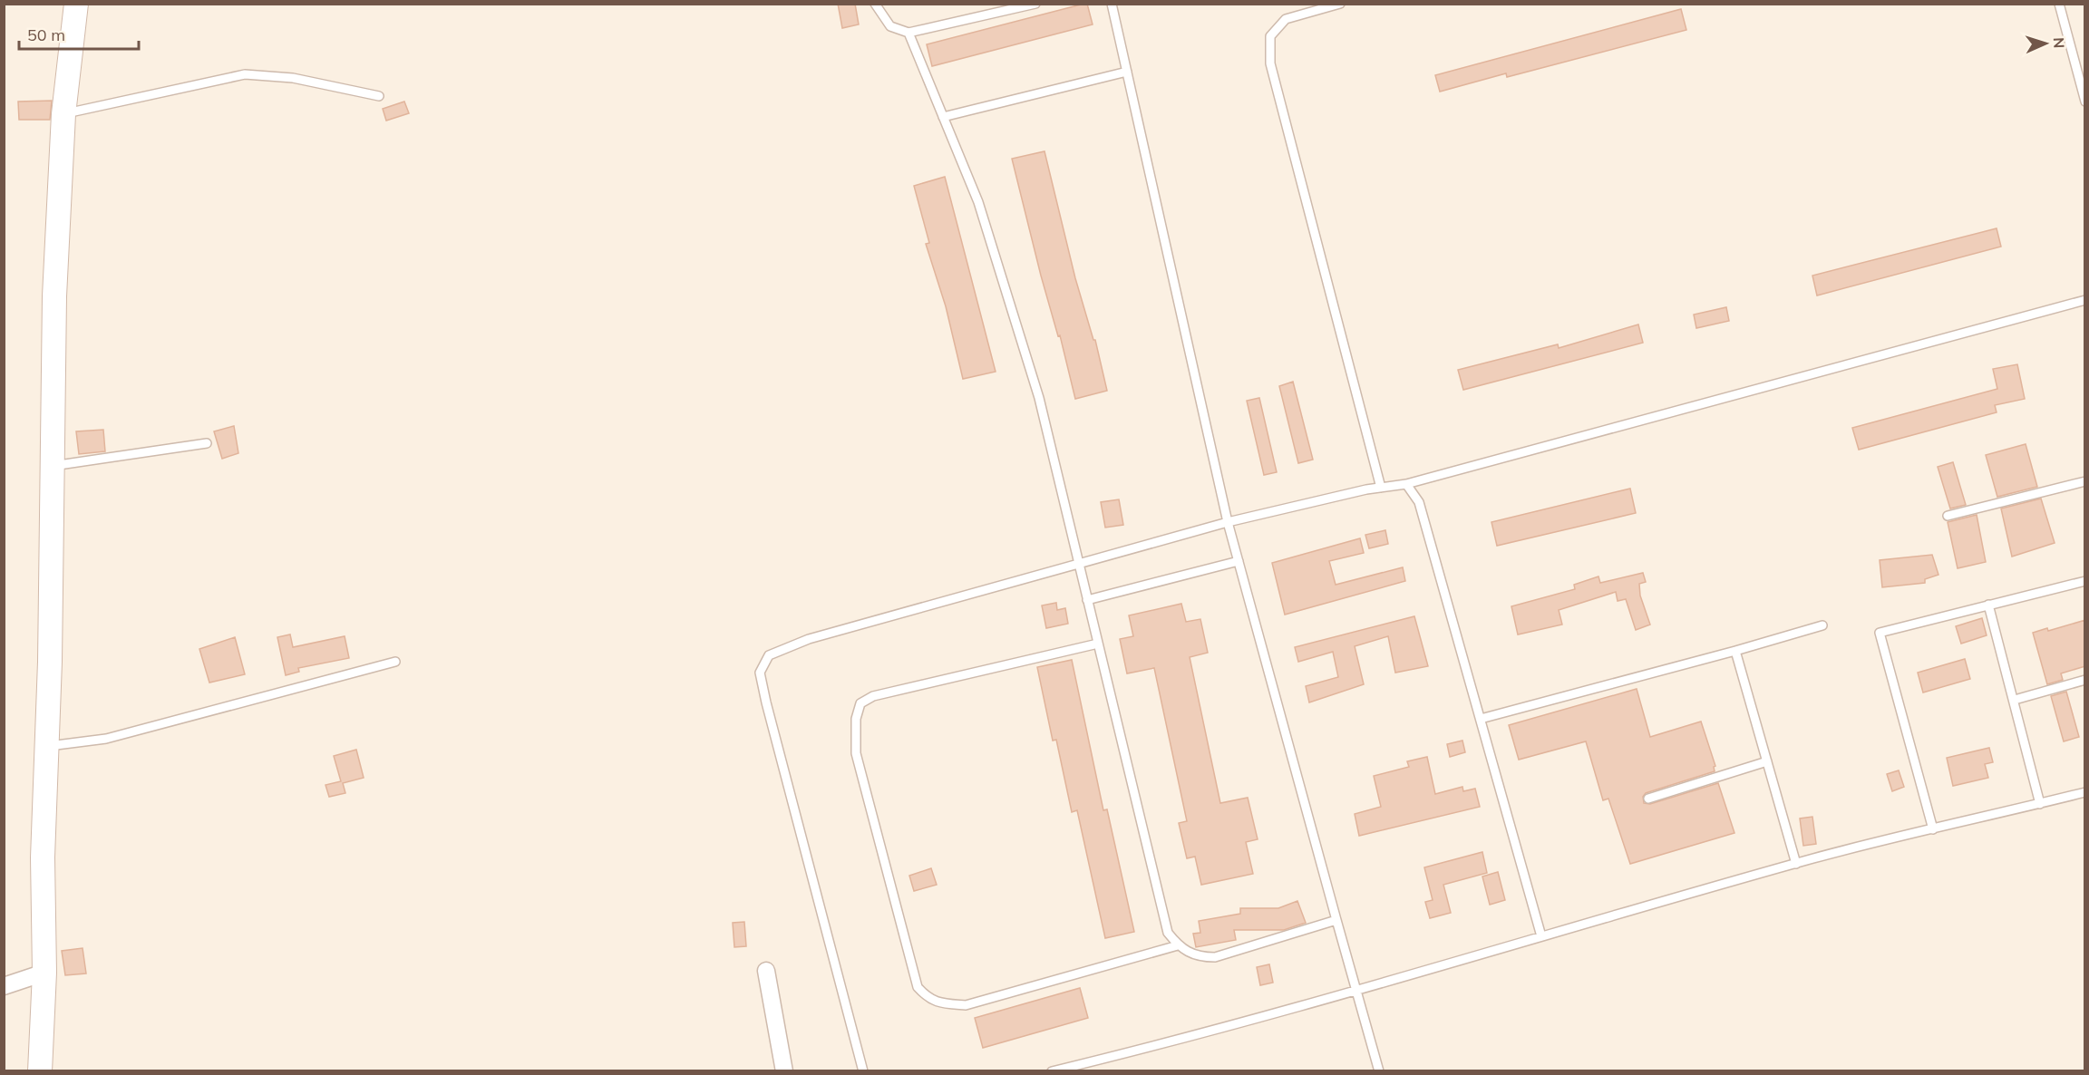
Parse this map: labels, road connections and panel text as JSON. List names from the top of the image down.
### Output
{
  "scale_bar": "50 m",
  "north": "right"
}
